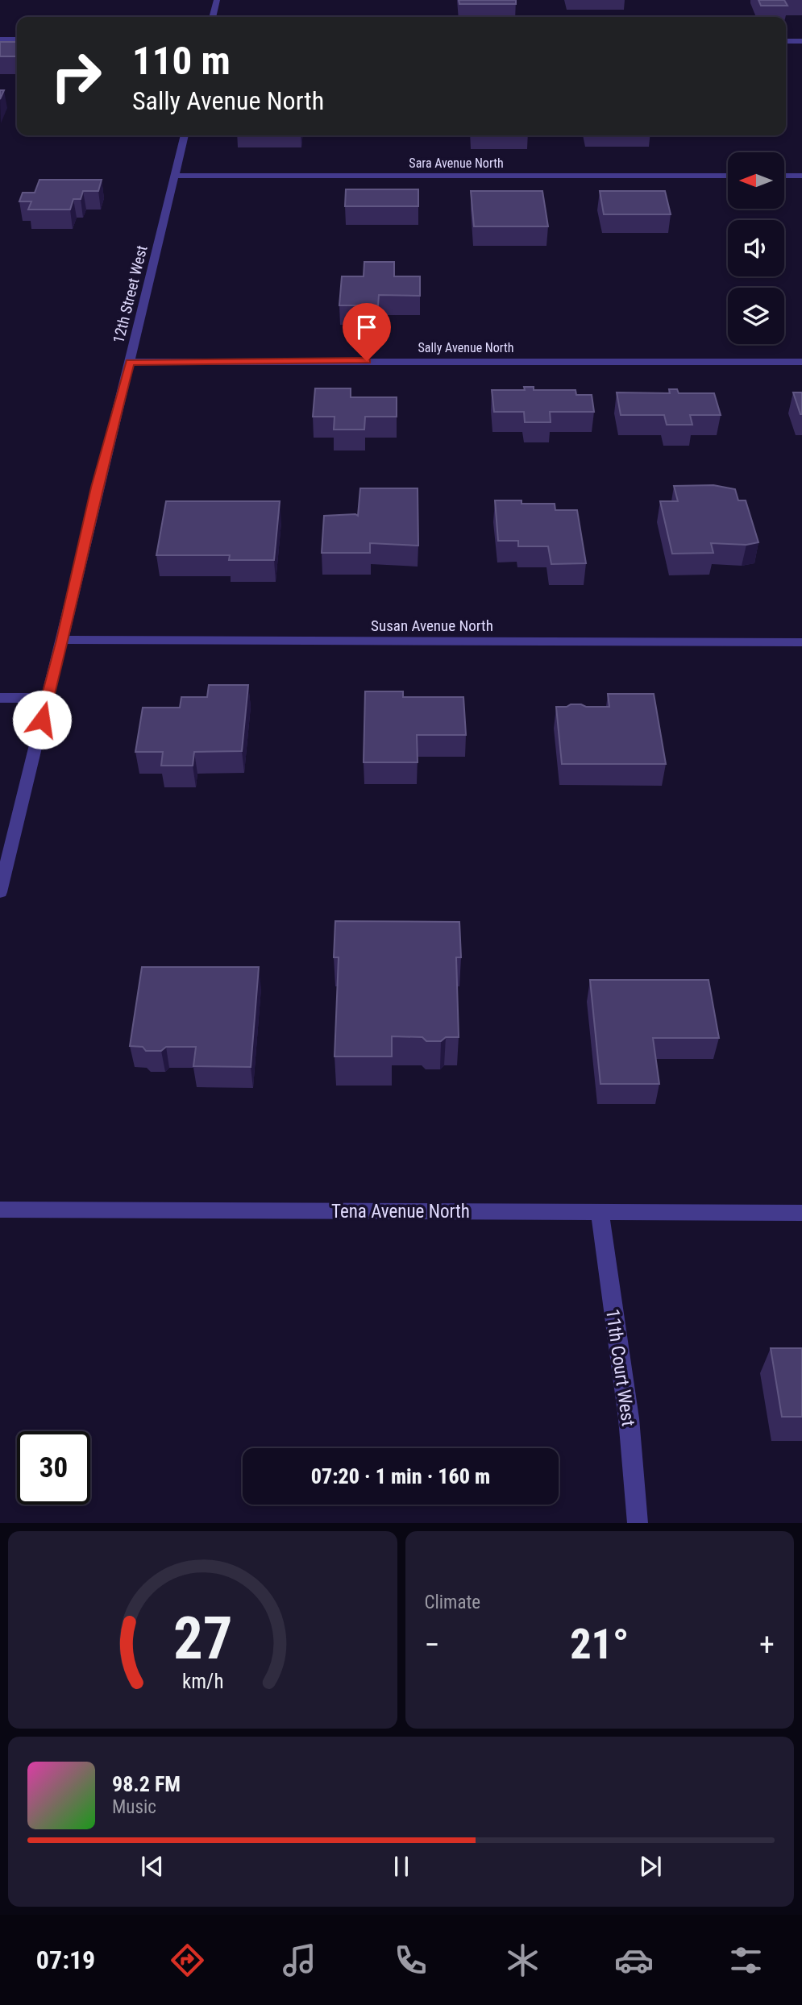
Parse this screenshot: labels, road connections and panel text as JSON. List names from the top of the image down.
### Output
{
  "streets": {
    "street": [
      "Sara Avenue North",
      "12th Street West",
      "Sally Avenue North",
      "Susan Avenue North",
      "Tena Avenue North",
      "11th Court West"
    ]
  },
  "crossings": [
    ["Sara Avenue North", "12th Street West"],
    ["12th Street West", "Sally Avenue North"],
    ["12th Street West", "Susan Avenue North"],
    ["Tena Avenue North", "11th Court West"]
  ],
  "north": "left",
  "page": {
    "turn": ["110 m", "Sally Avenue North"],
    "limit": "30",
    "trip": "07:20 · 1 min · 160 m",
    "tile": "Climate",
    "heat": ["−", "21°", "+"],
    "song": ["98.2 FM", "Music"],
    "tabs": "07:19",
    "gauge": ["27", "km/h"]
  }
}
